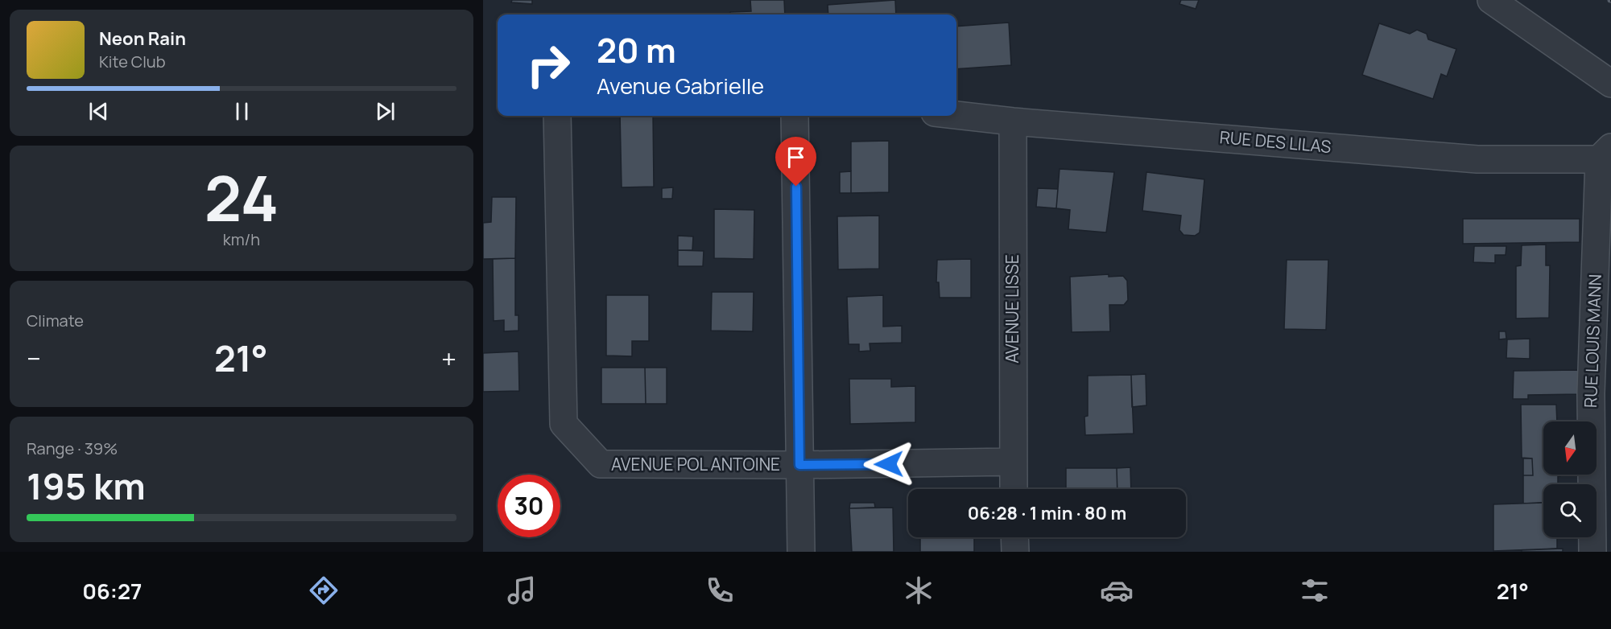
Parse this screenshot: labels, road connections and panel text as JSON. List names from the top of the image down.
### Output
{
  "streets": {
    "street": [
      "RUE DES LILAS",
      "AVENUE LISSE",
      "RUE LOUIS MANN",
      "AVENUE POL ANTOINE"
    ]
  },
  "crossings": [
    ["RUE DES LILAS", "AVENUE LISSE"],
    ["RUE DES LILAS", "RUE LOUIS MANN"],
    ["AVENUE LISSE", "AVENUE POL ANTOINE"]
  ],
  "north": "bottom",
  "page": {
    "turn": ["20 m", "Avenue Gabrielle"],
    "song": ["Neon Rain", "Kite Club"],
    "tile": [
      ["24", "km/h"],
      "Climate",
      ["Range · 39%", "195 km"]
    ],
    "heat": ["−", "21°", "+"],
    "limit": "30",
    "trip": "06:28 · 1 min · 80 m",
    "tabs": ["06:27", "21°"]
  }
}
